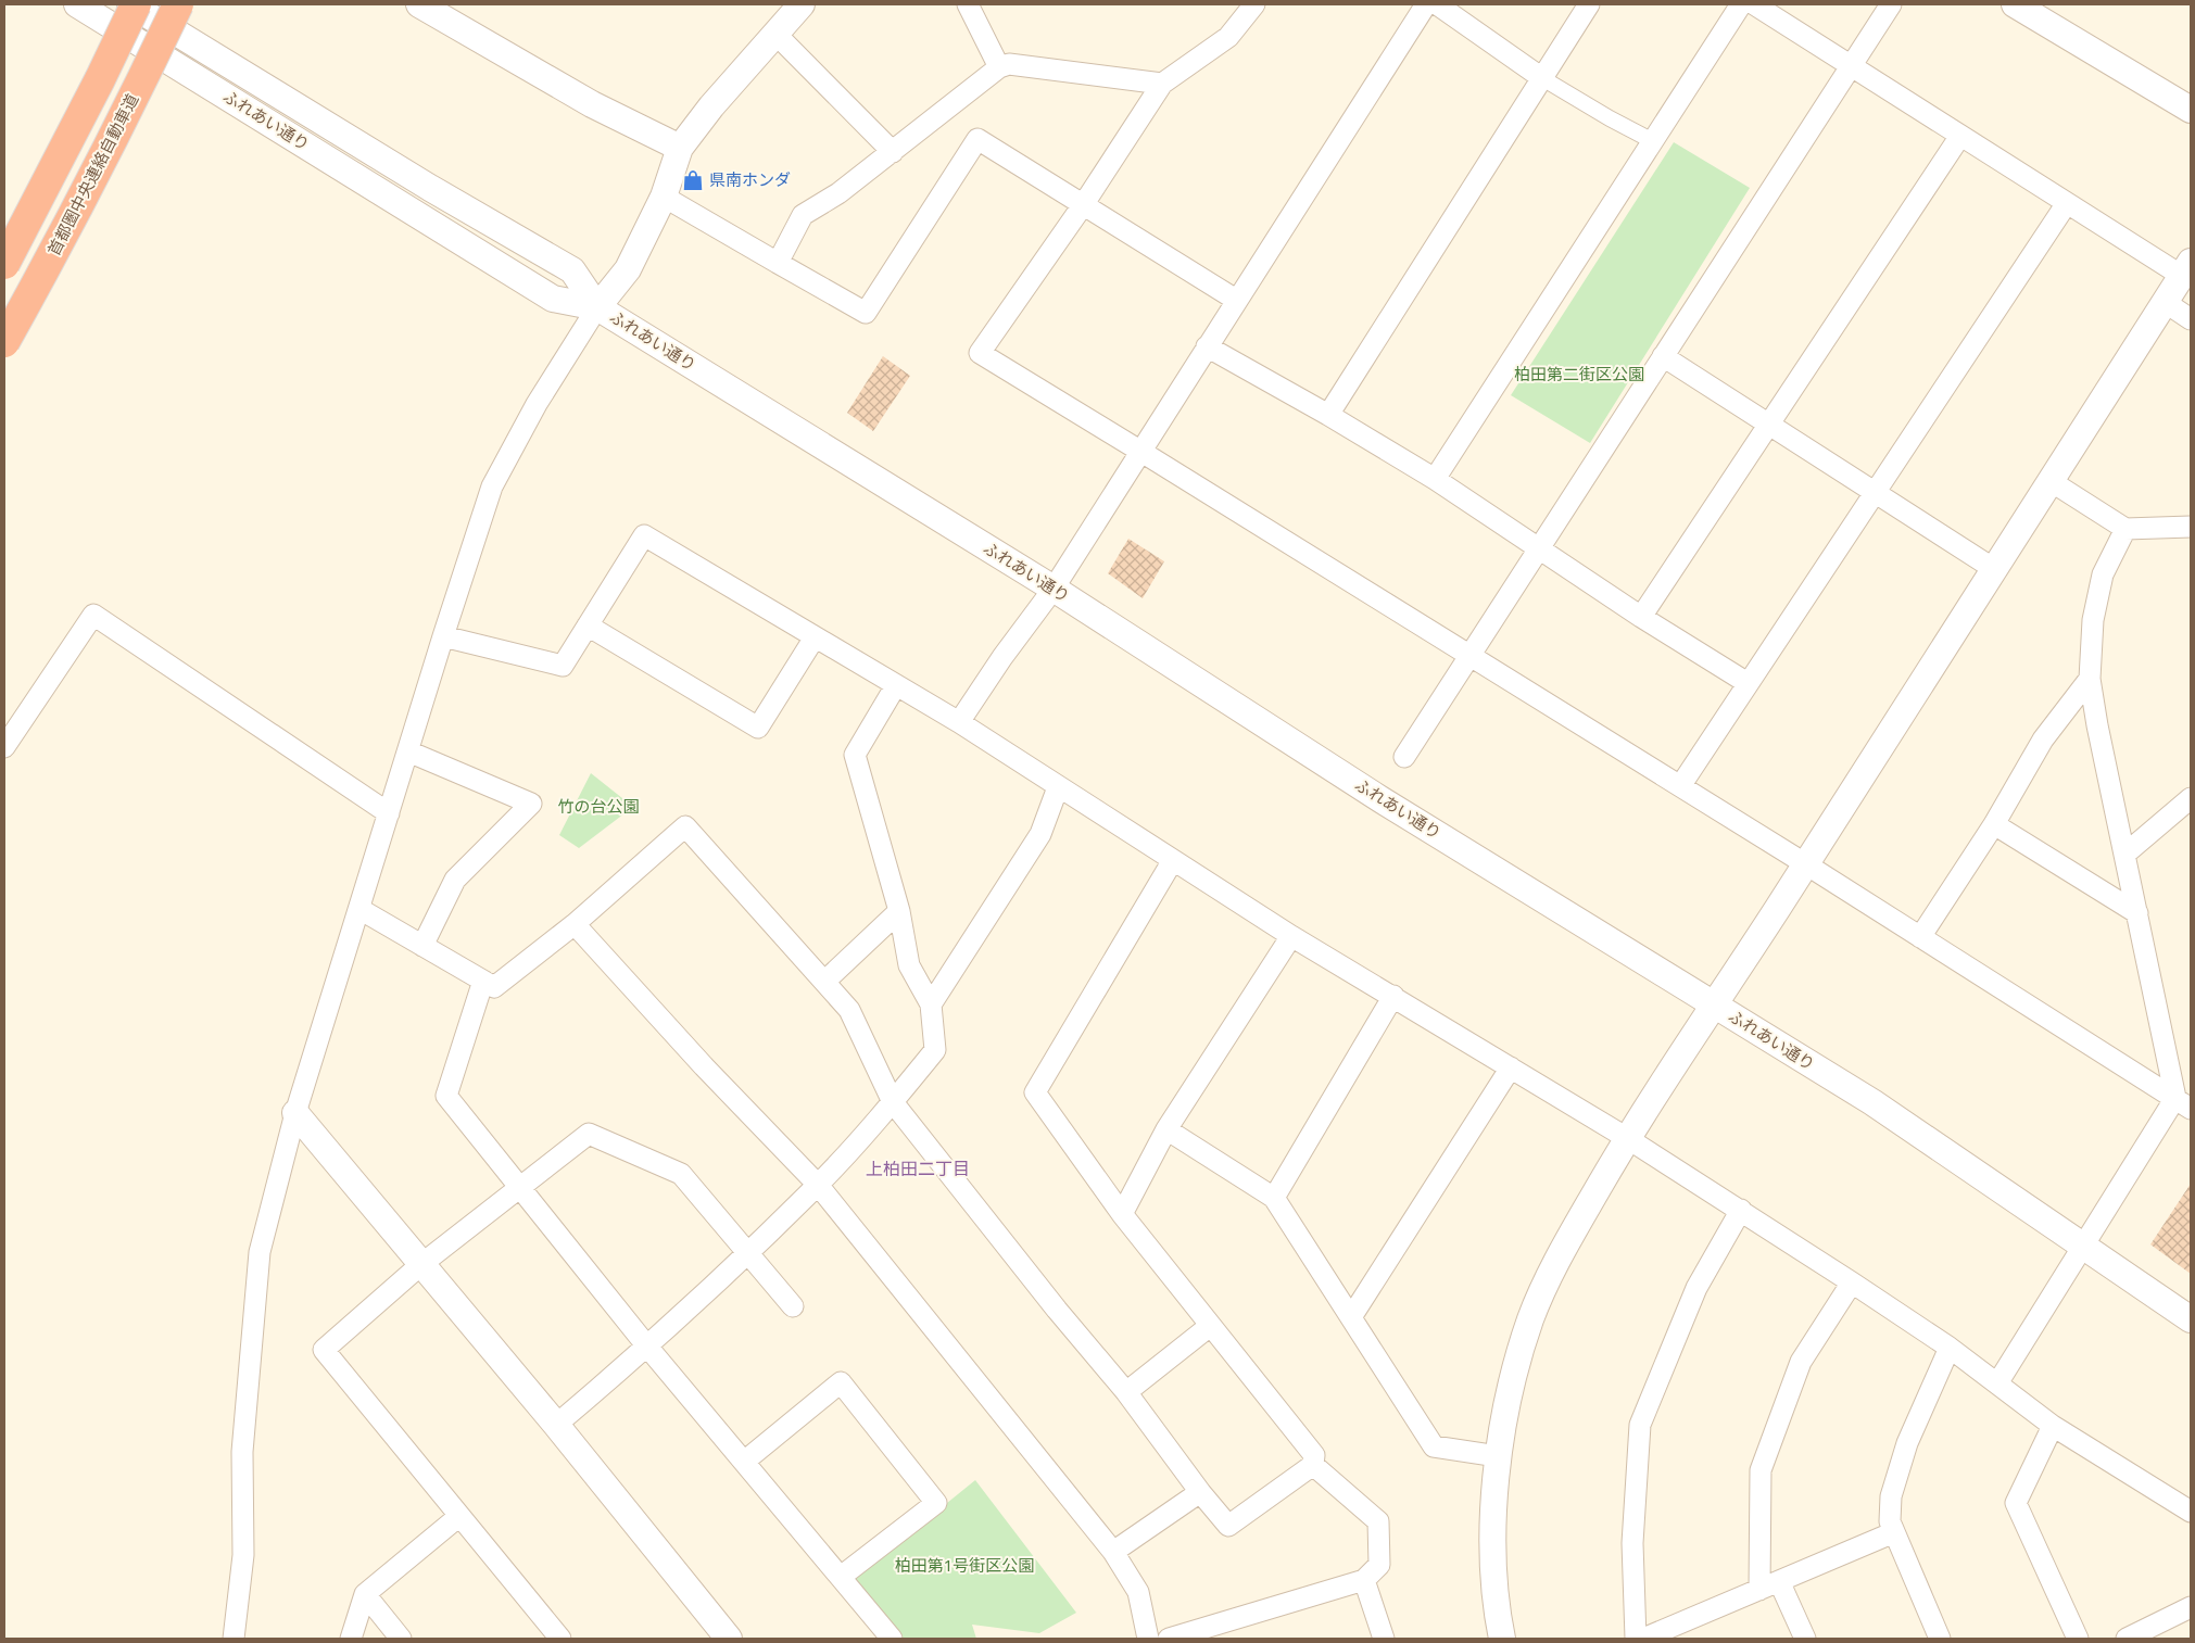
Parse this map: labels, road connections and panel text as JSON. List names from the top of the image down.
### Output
{
  "streets": {
    "highway": ["首都圏中央連絡自動車道"],
    "street": ["ふれあい通り"]
  },
  "districts": ["上柏田二丁目"],
  "parks": ["柏田第二街区公園", "竹の台公園", "柏田第1号街区公園"],
  "places": {
    "shop": ["県南ホンダ"]
  }
}
